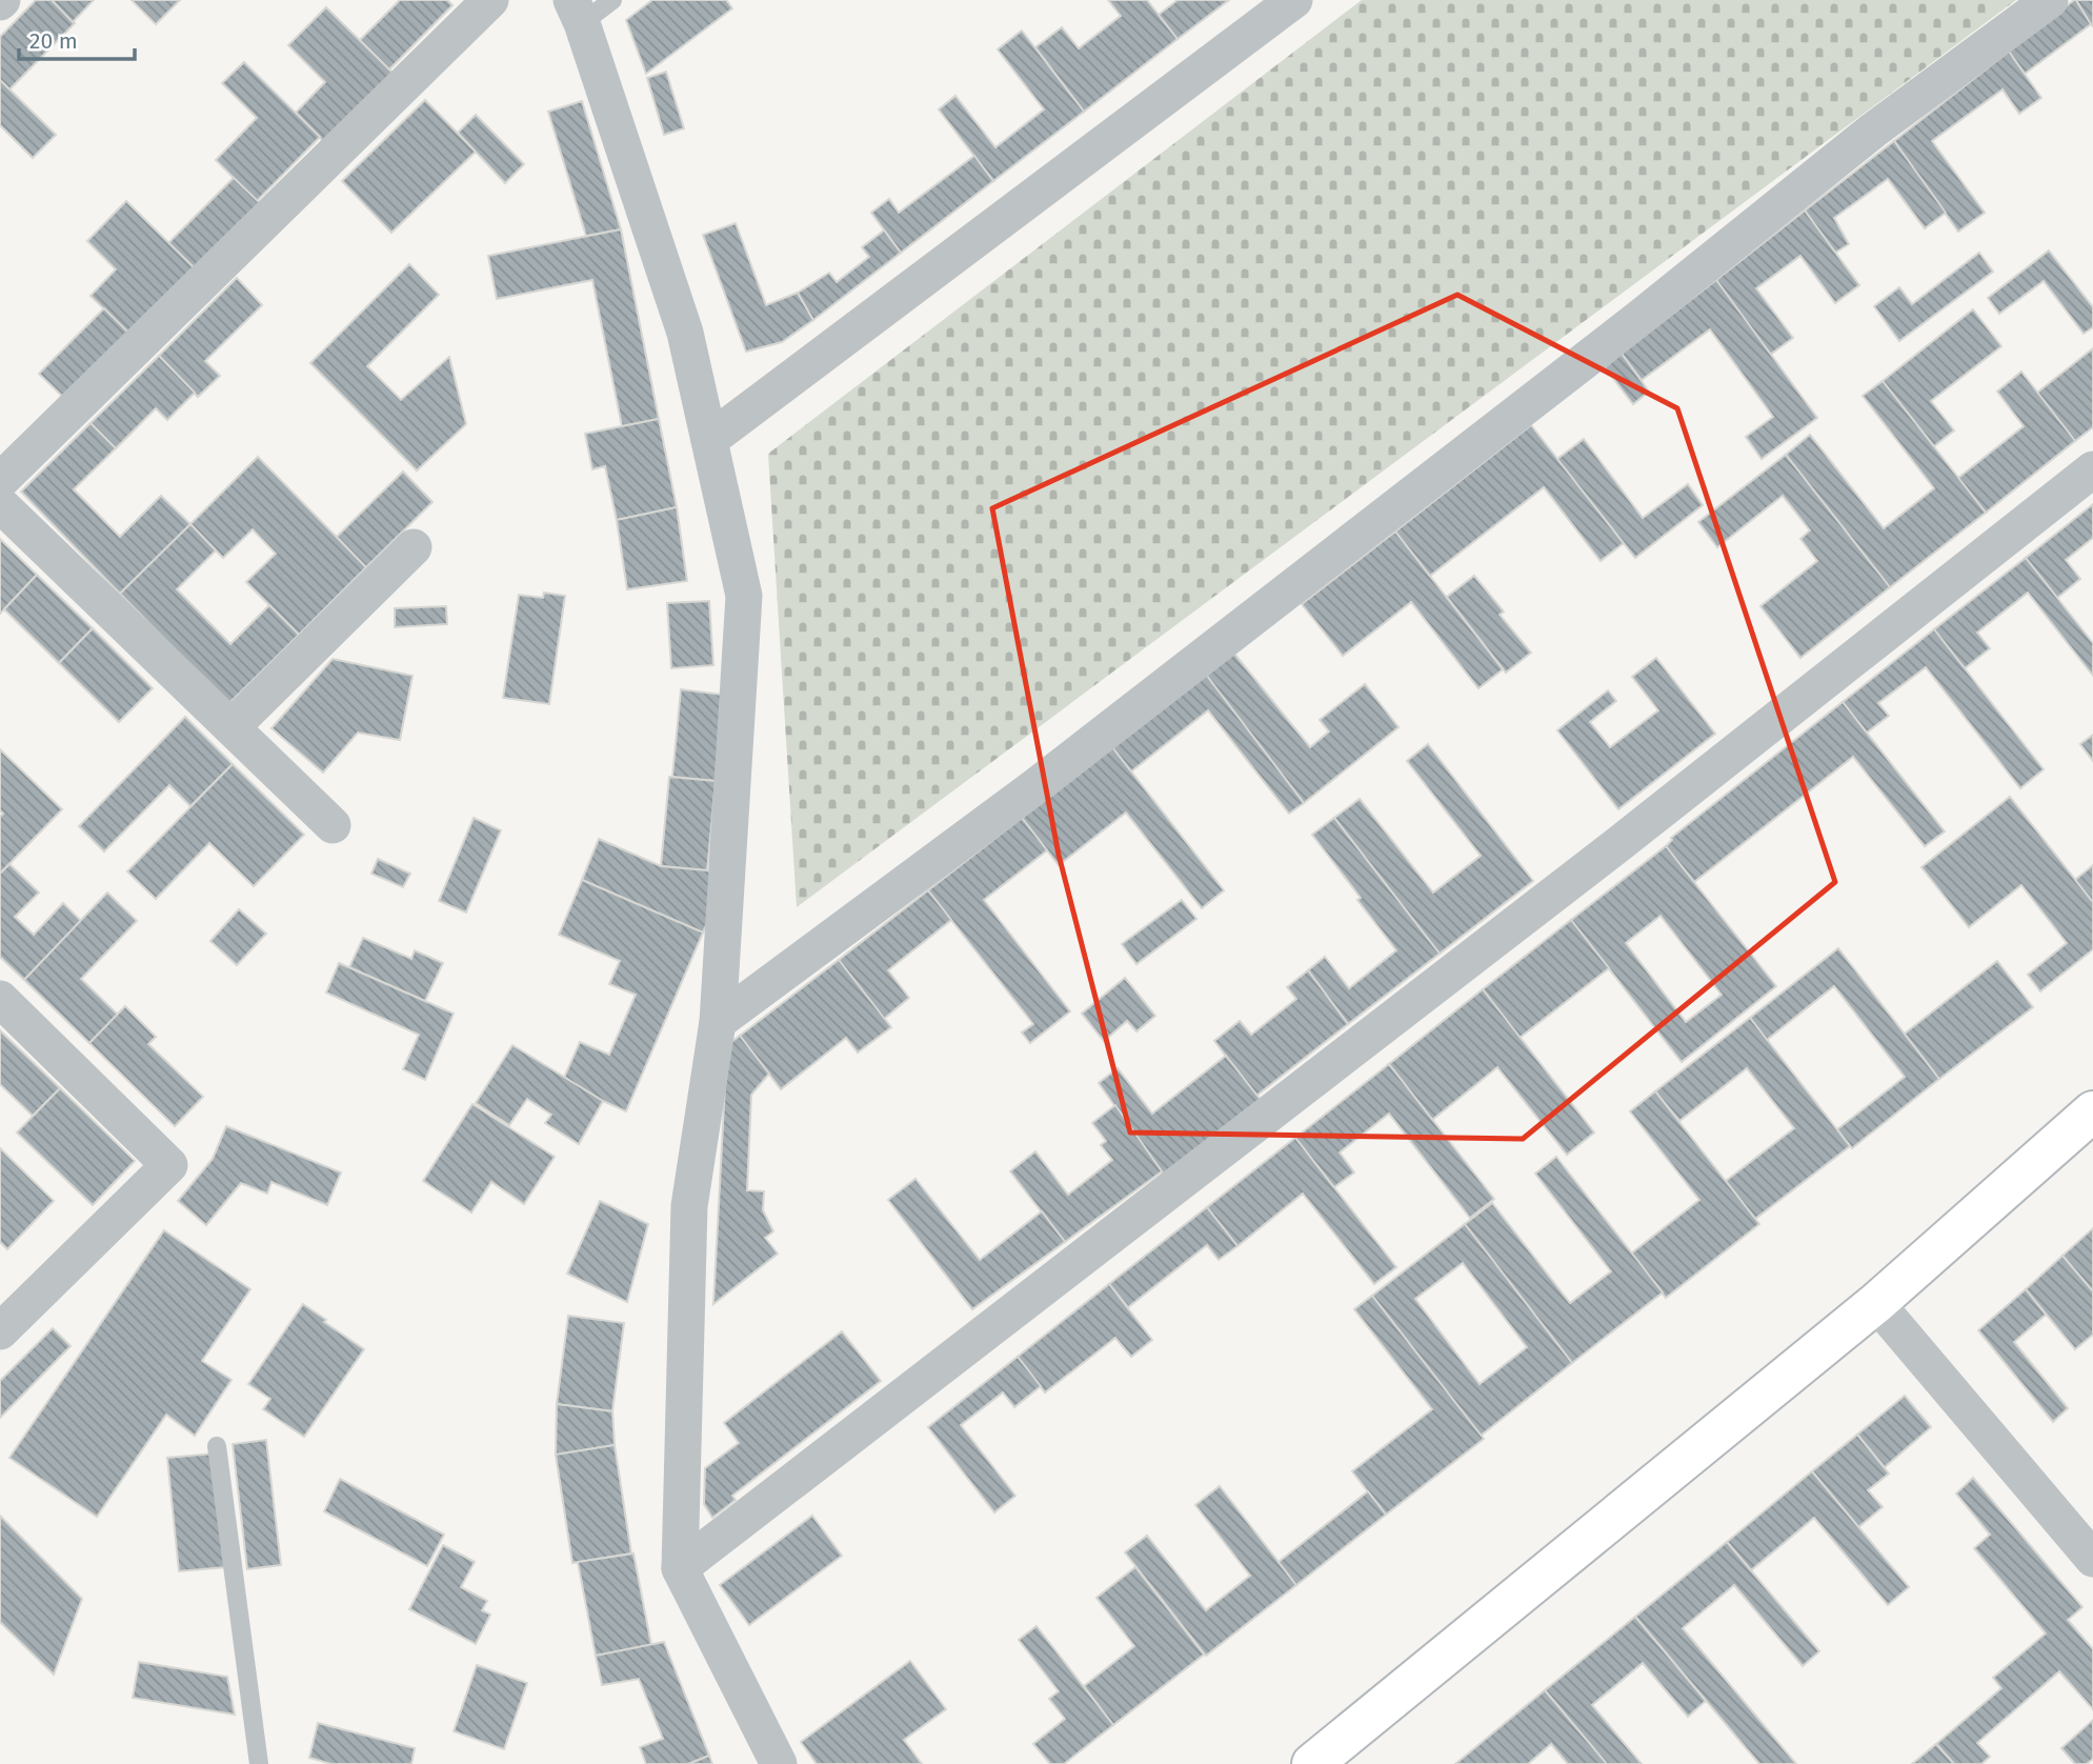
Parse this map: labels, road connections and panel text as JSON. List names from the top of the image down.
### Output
{
  "scale_bar": "20 m"
}
